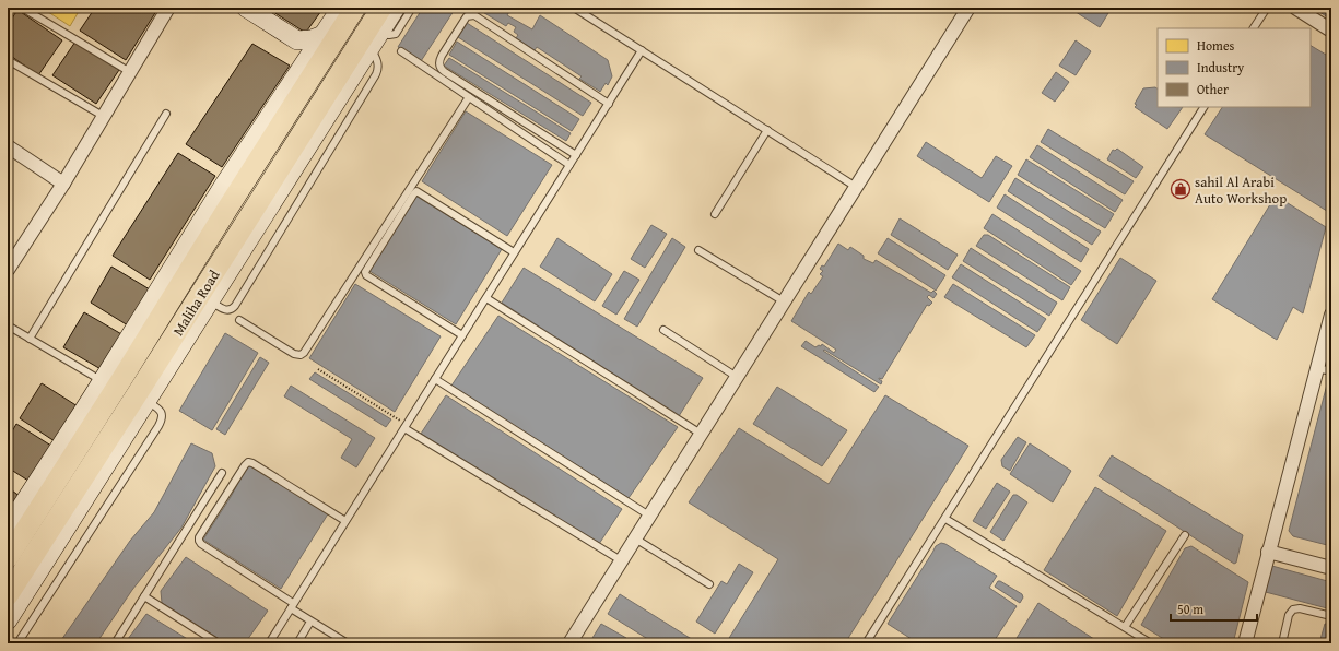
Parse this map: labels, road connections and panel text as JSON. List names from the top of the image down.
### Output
{
  "streets": {
    "main road": ["Maliha Road"]
  },
  "places": {
    "shop": ["sahil Al Arabi Auto Workshop"]
  },
  "legend": ["Homes", "Industry", "Other"],
  "scale_bar": "50 m"
}
